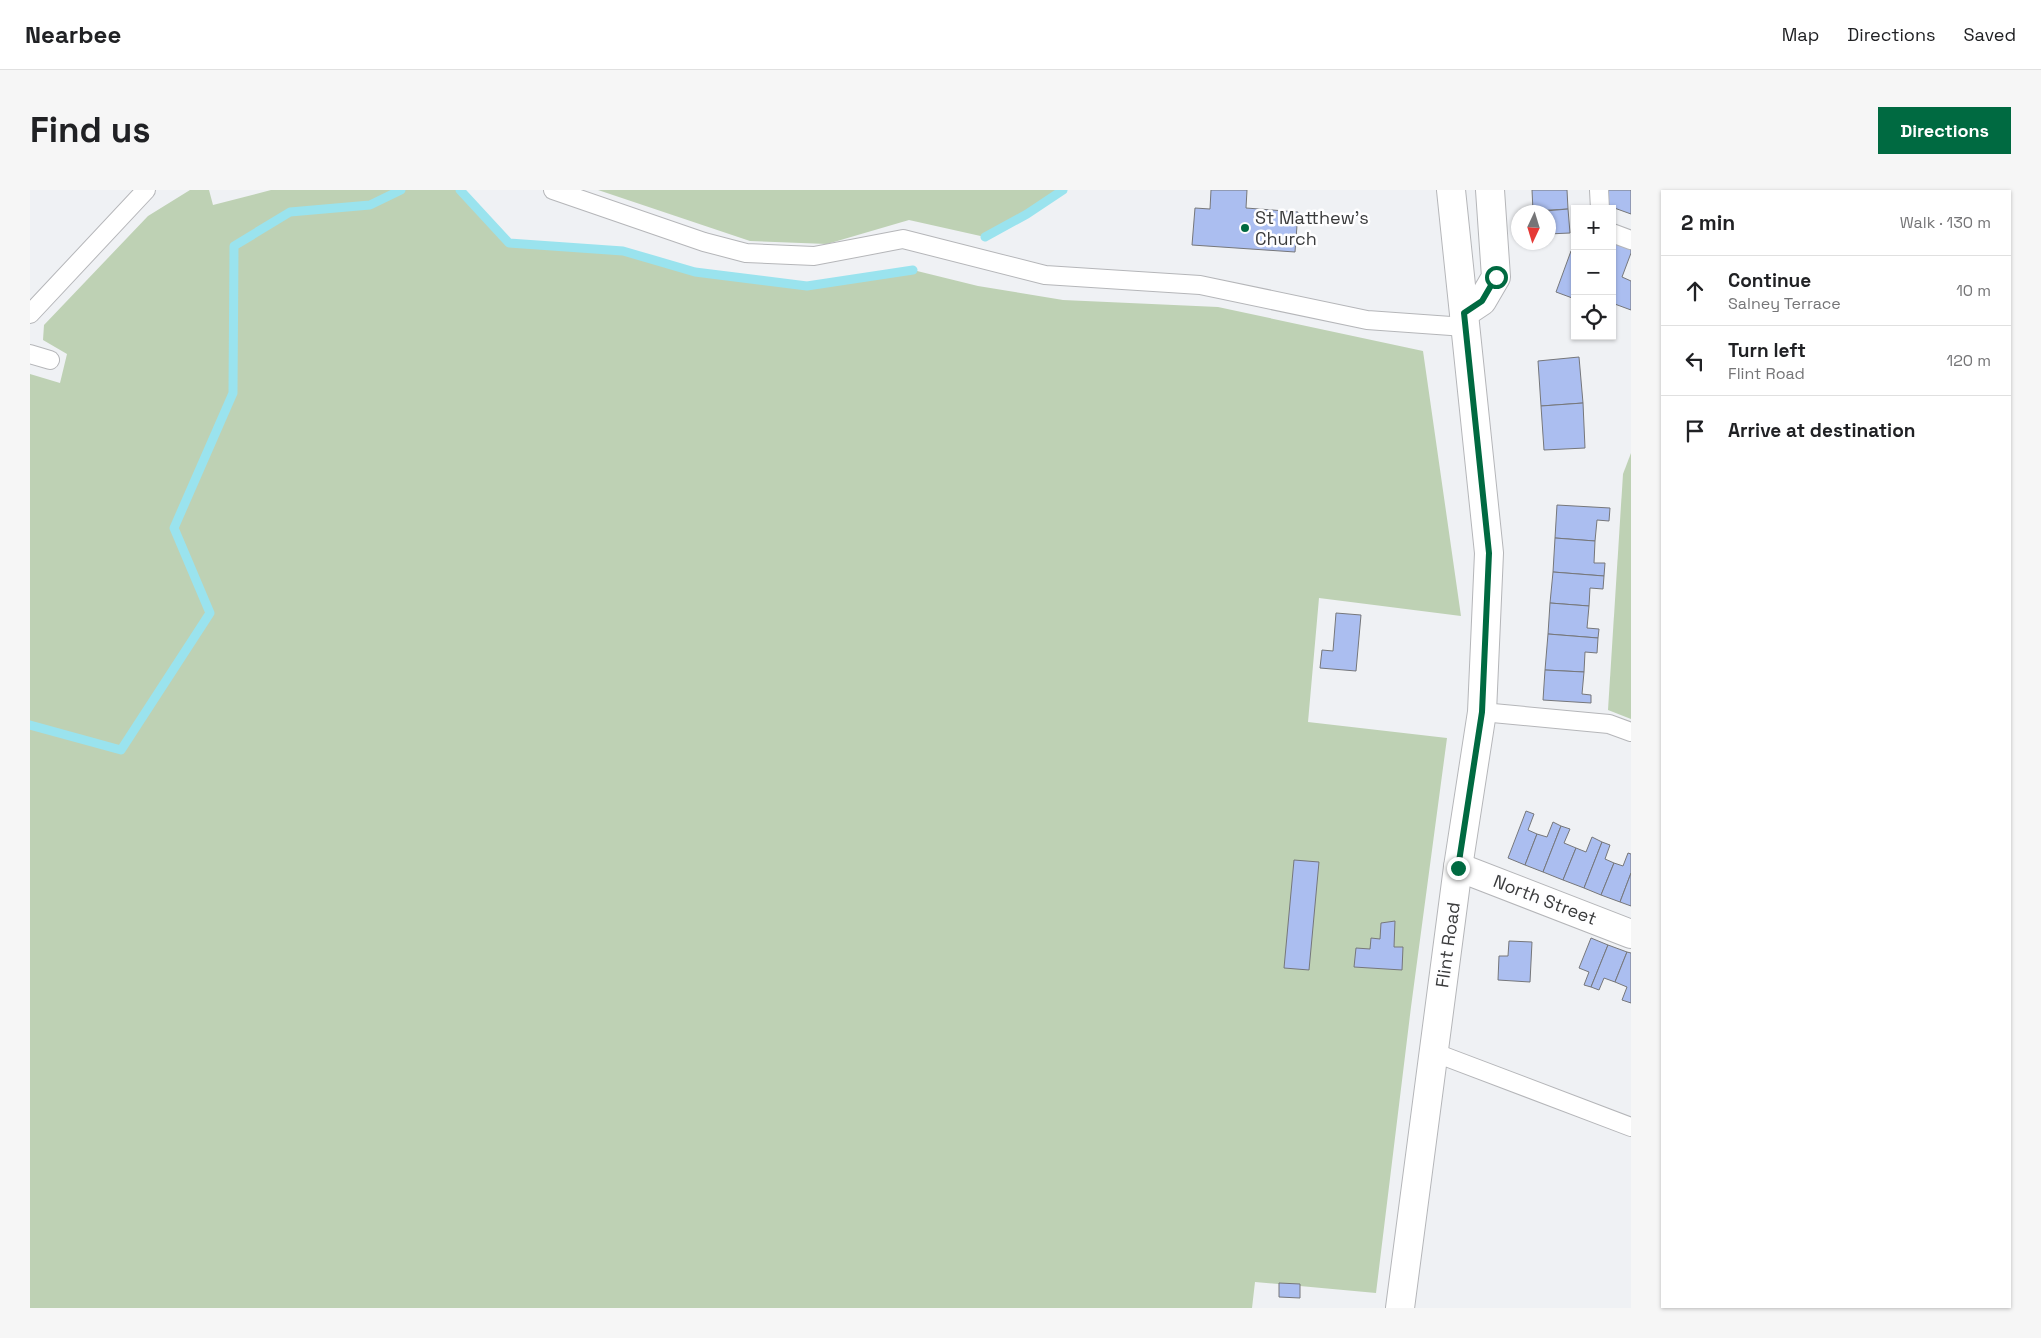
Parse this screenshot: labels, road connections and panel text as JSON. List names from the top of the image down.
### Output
{
  "streets": {
    "main road": ["North Street", "Flint Road"]
  },
  "crossings": [
    ["North Street", "Flint Road"]
  ],
  "places": ["St Matthew's Church"],
  "north": "bottom",
  "page": {
    "header": "Nearbee",
    "nav": ["Map", "Directions", "Saved"],
    "buttons": "Directions",
    "title": "Find us",
    "heading": ["2 min", "Walk · 130 m"],
    "map_buttons": ["+", "−"],
    "list": [
      ["Continue", "Salney Terrace", "10 m"],
      ["Turn left", "Flint Road", "120 m"],
      "Arrive at destination"
    ]
  }
}
